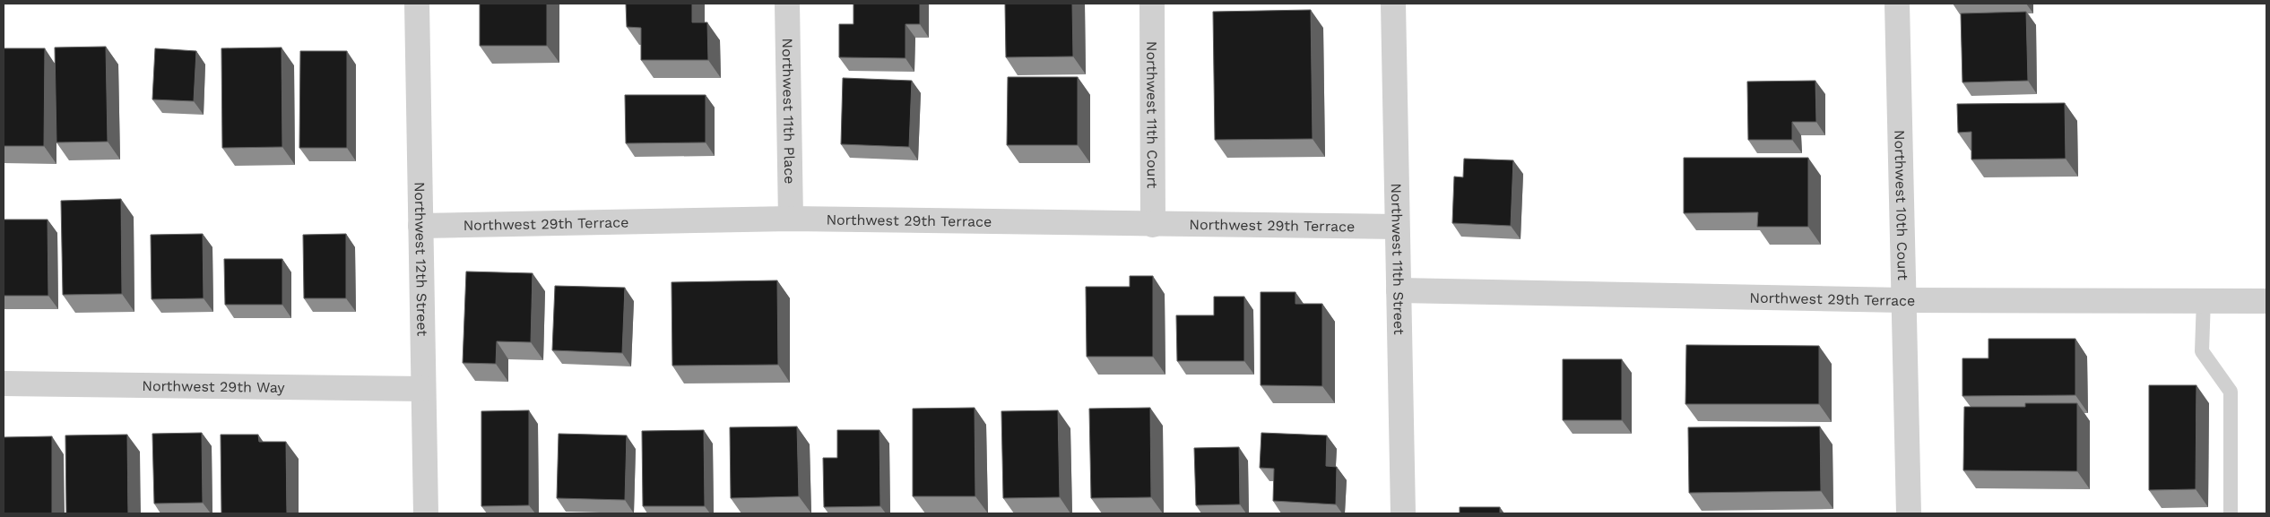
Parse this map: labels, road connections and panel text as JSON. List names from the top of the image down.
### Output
{
  "streets": {
    "street": [
      "Northwest 11th Place",
      "Northwest 11th Court",
      "Northwest 10th Court",
      "Northwest 29th Terrace",
      "Northwest 12th Street",
      "Northwest 11th Street",
      "Northwest 29th Way"
    ]
  },
  "crossings": [
    ["Northwest 11th Place", "Northwest 29th Terrace"],
    ["Northwest 11th Court", "Northwest 29th Terrace"],
    ["Northwest 10th Court", "Northwest 29th Terrace"],
    ["Northwest 29th Terrace", "Northwest 12th Street"],
    ["Northwest 29th Terrace", "Northwest 11th Street"],
    ["Northwest 12th Street", "Northwest 29th Way"]
  ]
}
